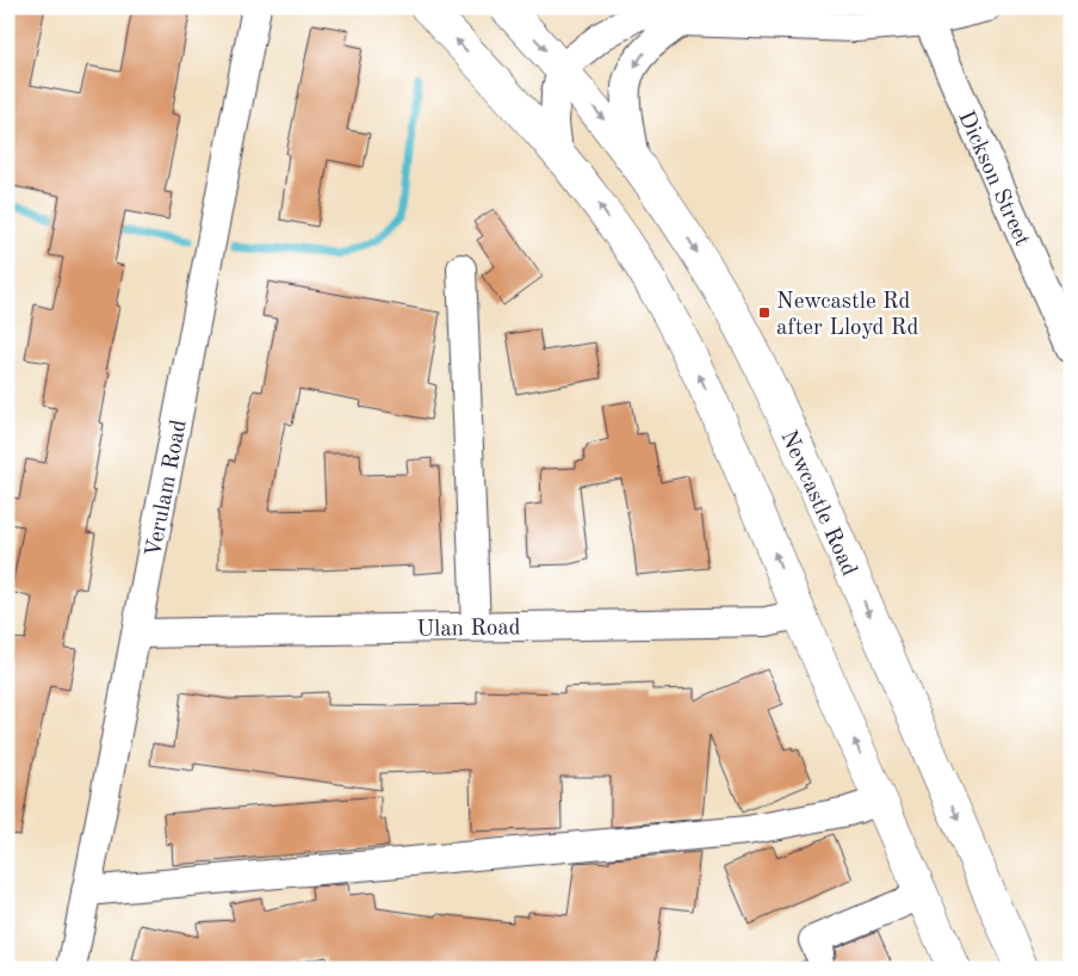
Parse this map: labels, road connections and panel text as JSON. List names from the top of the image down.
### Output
{
  "streets": {
    "highway": ["Newcastle Road"],
    "street": ["Dickson Street", "Verulam Road", "Ulan Road"]
  },
  "crossings": [
    ["Verulam Road", "Ulan Road"]
  ],
  "places": {
    "transit": ["Newcastle Rd after Lloyd Rd"]
  }
}
